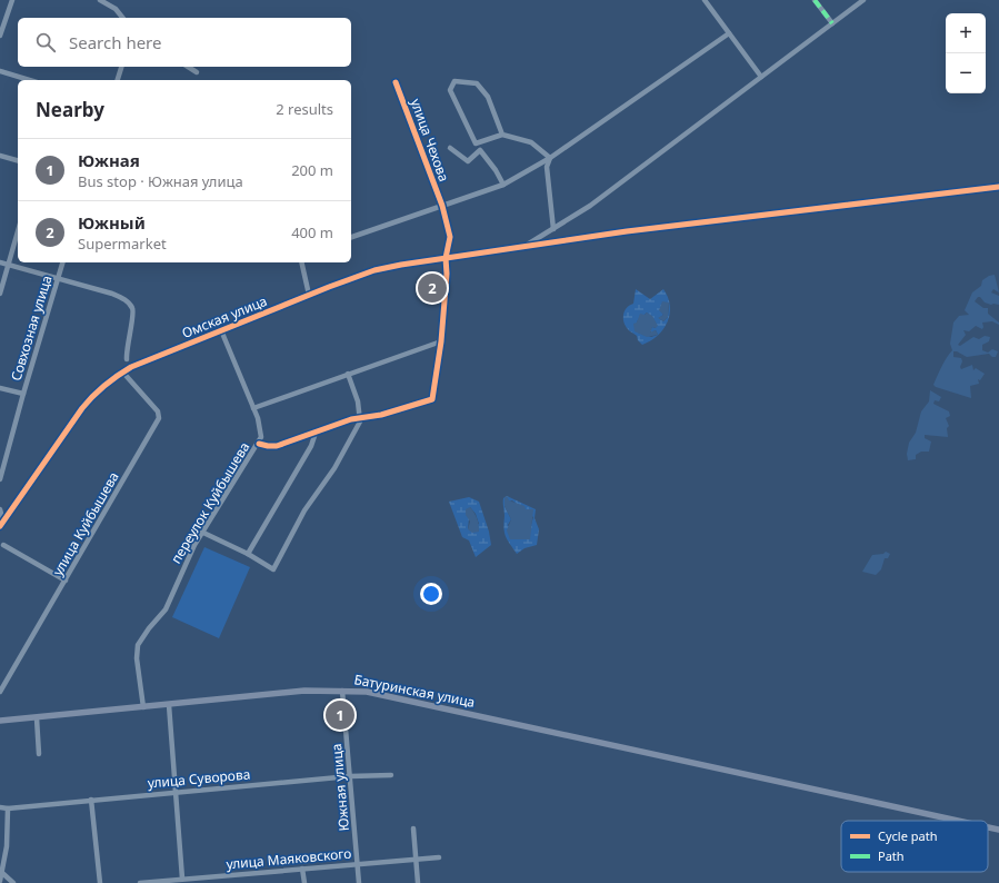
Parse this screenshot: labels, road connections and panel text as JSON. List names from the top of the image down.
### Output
{
  "streets": {
    "main road": ["Батуринская улица"],
    "street": [
      "улица Чехова",
      "Омская улица",
      "Совхозная улица",
      "переулок Куйбышева",
      "улица Куйбышева",
      "улица Суворова",
      "Южная улица",
      "улица Маяковского"
    ]
  },
  "crossings": [
    ["улица Чехова", "Омская улица"],
    ["Омская улица", "переулок Куйбышева"],
    ["Омская улица", "улица Куйбышева"],
    ["переулок Куйбышева", "Батуринская улица"],
    ["Батуринская улица", "Южная улица"],
    ["улица Суворова", "Южная улица"],
    ["Южная улица", "улица Маяковского"]
  ],
  "legend": ["Cycle path", "Path"],
  "page": {
    "map_buttons": ["+", "−"],
    "search": "Search here",
    "heading": ["Nearby", "2 results"],
    "list": [
      {
        "mark": "1",
        "name": "Южная",
        "note": "Bus stop · Южная улица",
        "value": "200 m"
      },
      {
        "mark": "2",
        "name": "Южный",
        "note": "Supermarket",
        "value": "400 m"
      }
    ],
    "pins": ["2", "1"]
  }
}
